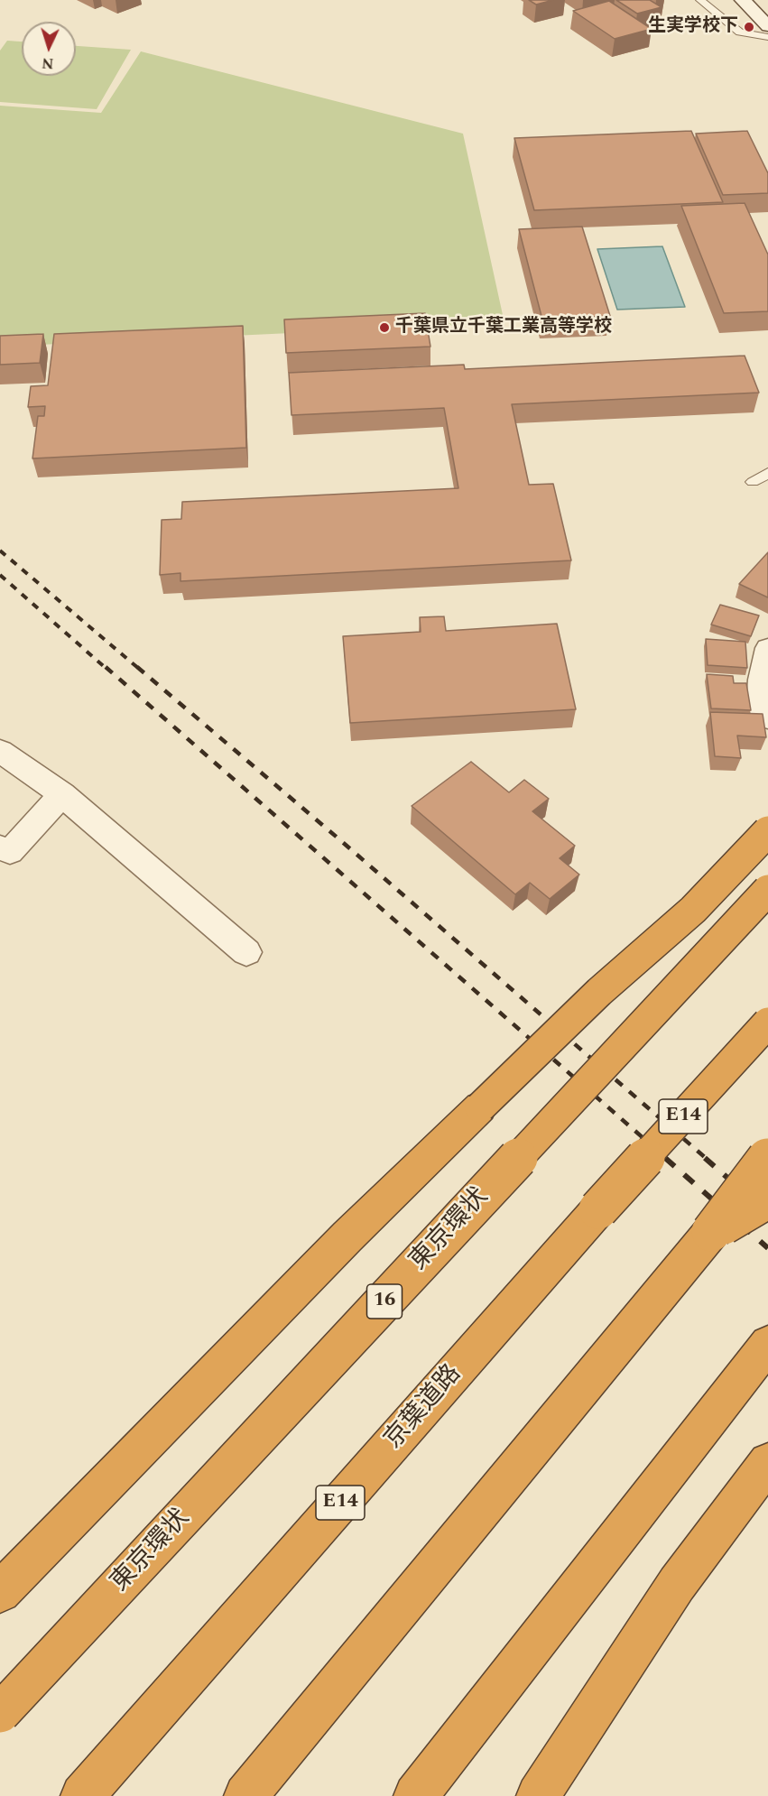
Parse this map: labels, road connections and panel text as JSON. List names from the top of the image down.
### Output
{
  "streets": {
    "highway": [
      "E14",
      "東京環状",
      "16",
      "京葉道路"
    ]
  },
  "places": ["生実学校下", "千葉県立千葉工業高等学校"],
  "north": "bottom"
}
